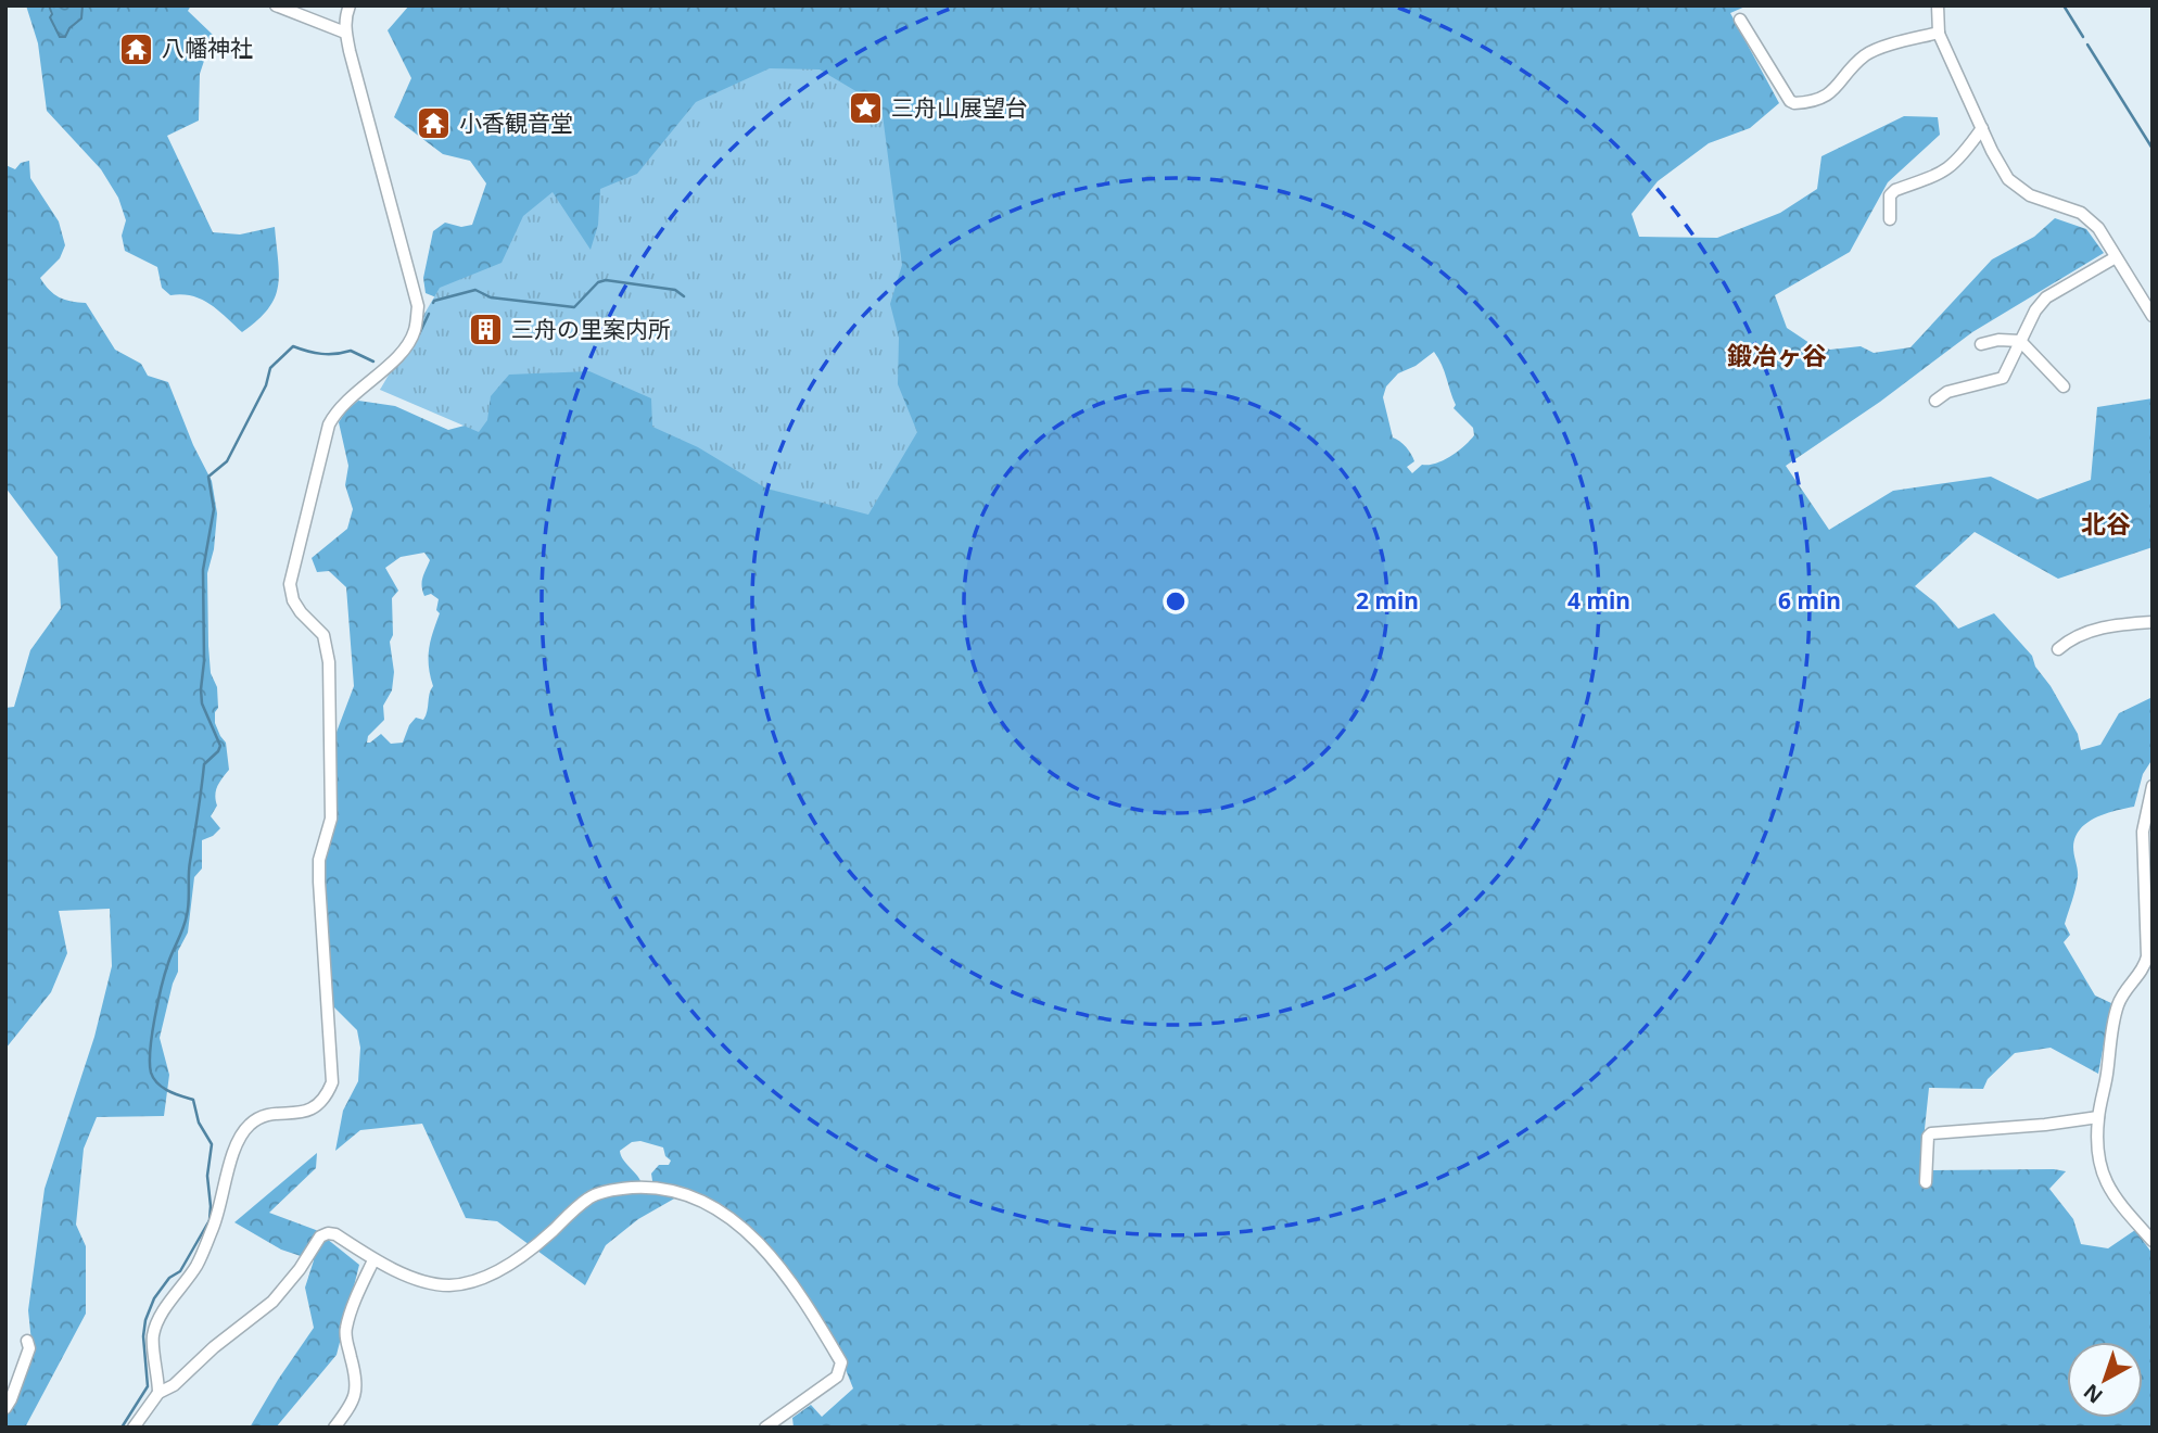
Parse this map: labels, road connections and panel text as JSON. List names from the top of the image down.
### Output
{
  "districts": ["鍛冶ヶ谷", "北谷"],
  "places": {
    "temple": ["八幡神社", "小香観音堂"],
    "place": ["三舟山展望台"],
    "building": ["三舟の里案内所"]
  },
  "north": "bottom left",
  "rings": ["2 min", "4 min", "6 min"]
}
